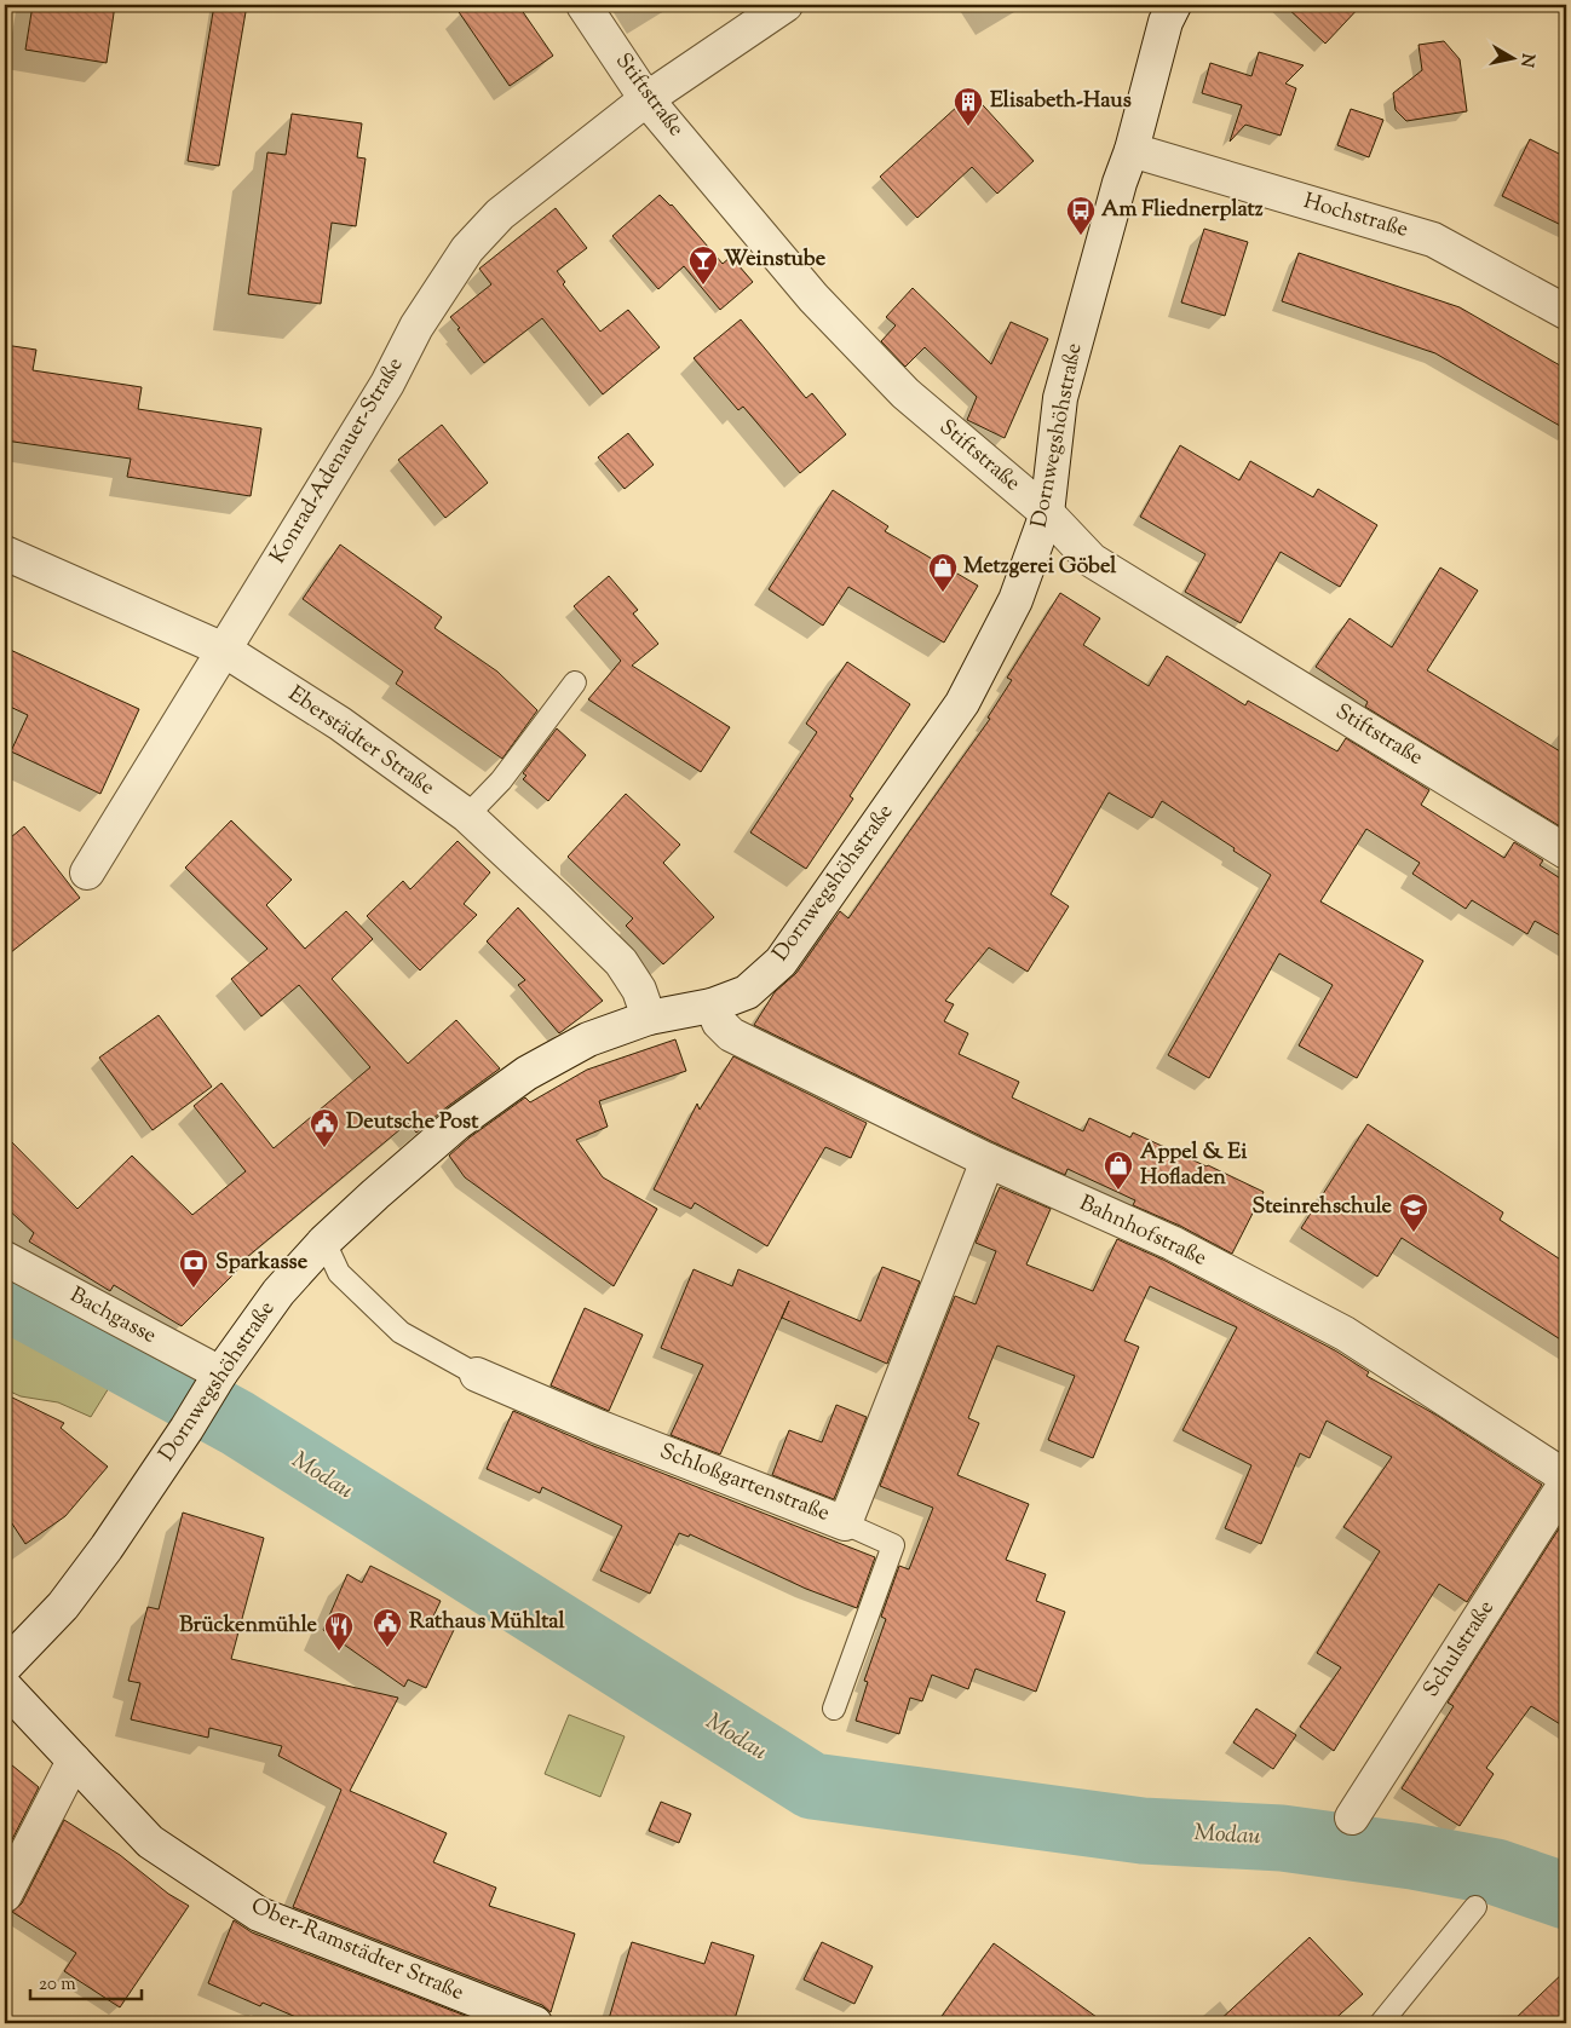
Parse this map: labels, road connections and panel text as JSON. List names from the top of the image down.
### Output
{
  "streets": {
    "street": [
      "Stiftstraße",
      "Hochstraße",
      "Dornwegshöhstraße",
      "Konrad-Adenauer-Straße",
      "Eberstädter Straße",
      "Bahnhofstraße",
      "Bachgasse",
      "Schloßgartenstraße",
      "Schulstraße",
      "Ober-Ramstädter Straße"
    ]
  },
  "crossings": [
    ["Stiftstraße", "Dornwegshöhstraße"],
    ["Stiftstraße", "Konrad-Adenauer-Straße"],
    ["Hochstraße", "Dornwegshöhstraße"],
    ["Dornwegshöhstraße", "Eberstädter Straße"],
    ["Dornwegshöhstraße", "Bahnhofstraße"],
    ["Dornwegshöhstraße", "Bachgasse"],
    ["Dornwegshöhstraße", "Schloßgartenstraße"],
    ["Konrad-Adenauer-Straße", "Eberstädter Straße"],
    ["Bahnhofstraße", "Schloßgartenstraße"]
  ],
  "water": ["Modau"],
  "places": {
    "building": ["Elisabeth-Haus"],
    "bus stop": ["Am Fliednerplatz"],
    "bar": ["Weinstube"],
    "shop": ["Metzgerei Göbel", "Appel & Ei Hofladen"],
    "public building": ["Deutsche Post", "Rathaus Mühltal"],
    "school or university": ["Steinrehschule"],
    "bank": ["Sparkasse"],
    "restaurant": ["Brückenmühle"]
  },
  "scale_bar": "20 m",
  "north": "right"
}
